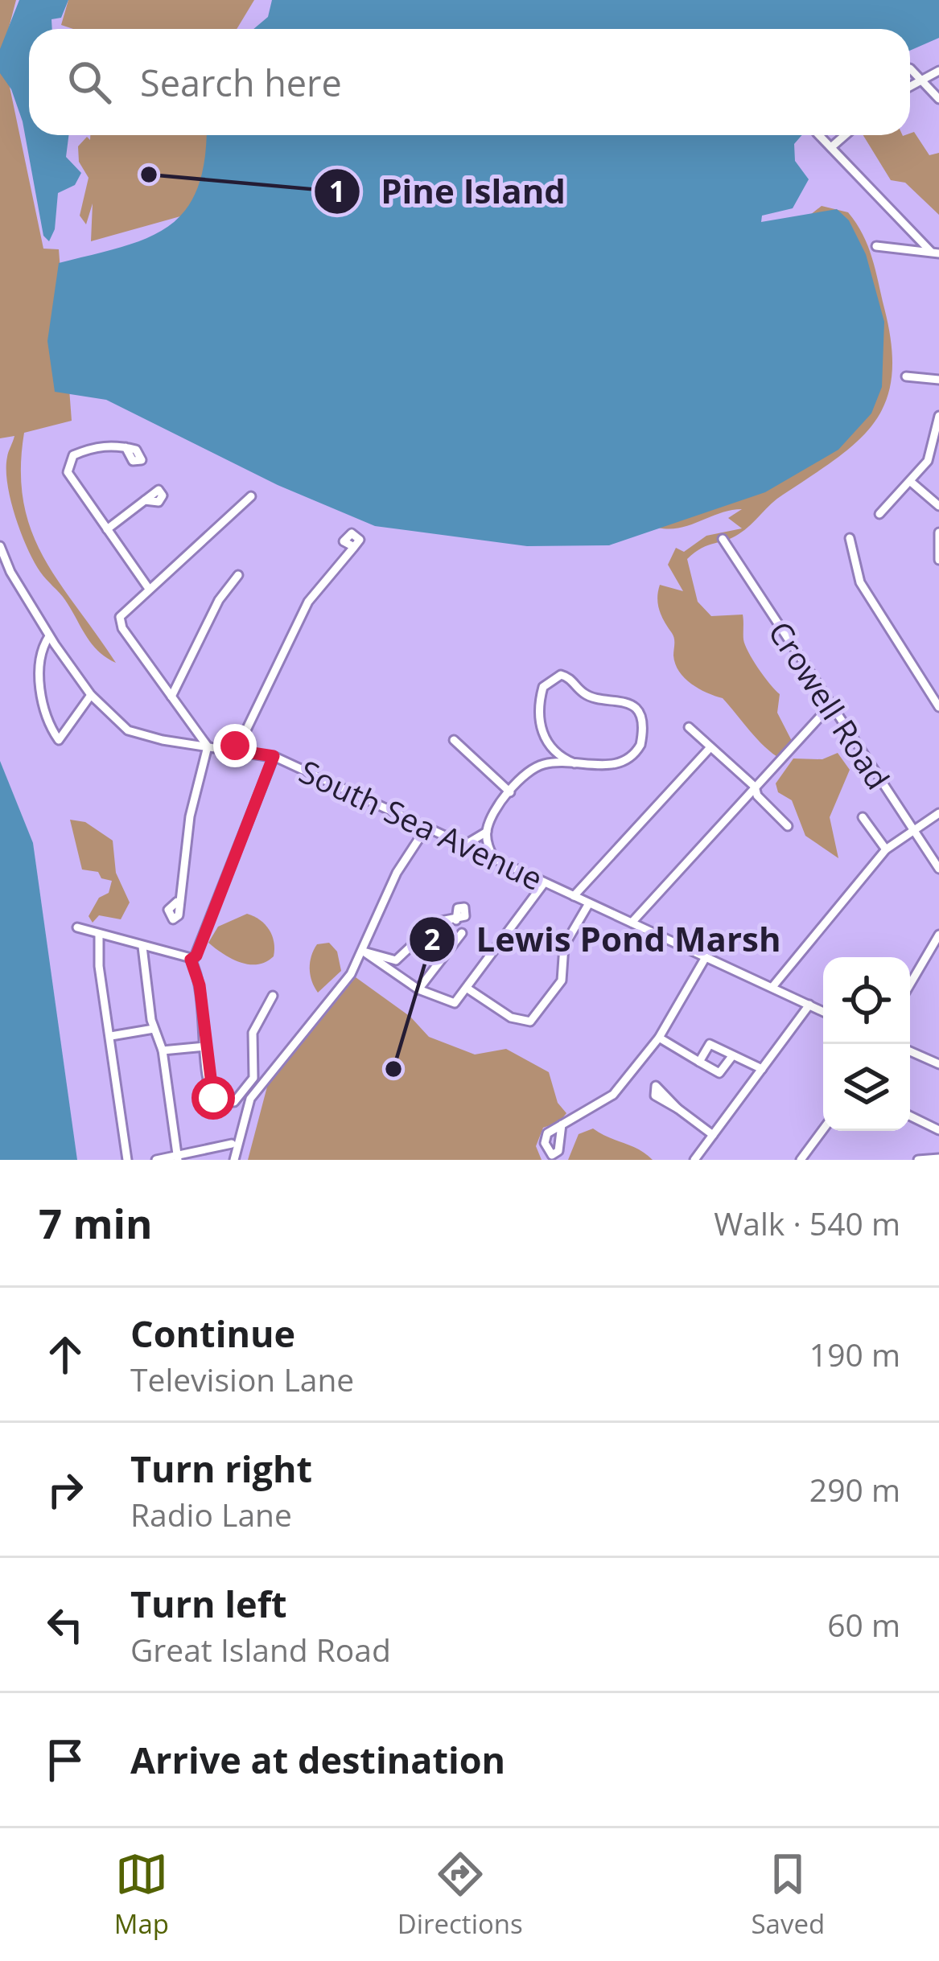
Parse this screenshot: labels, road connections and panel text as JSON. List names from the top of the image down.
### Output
{
  "streets": {
    "street": ["Crowell Road", "South Sea Avenue"]
  },
  "places": ["Pine Island", "Lewis Pond Marsh"],
  "page": {
    "search": "Search here",
    "heading": ["7 min", "Walk · 540 m"],
    "list": [
      ["Continue", "Television Lane", "190 m"],
      ["Turn right", "Radio Lane", "290 m"],
      ["Turn left", "Great Island Road", "60 m"],
      "Arrive at destination"
    ],
    "nav": ["Map", "Directions", "Saved"]
  }
}
